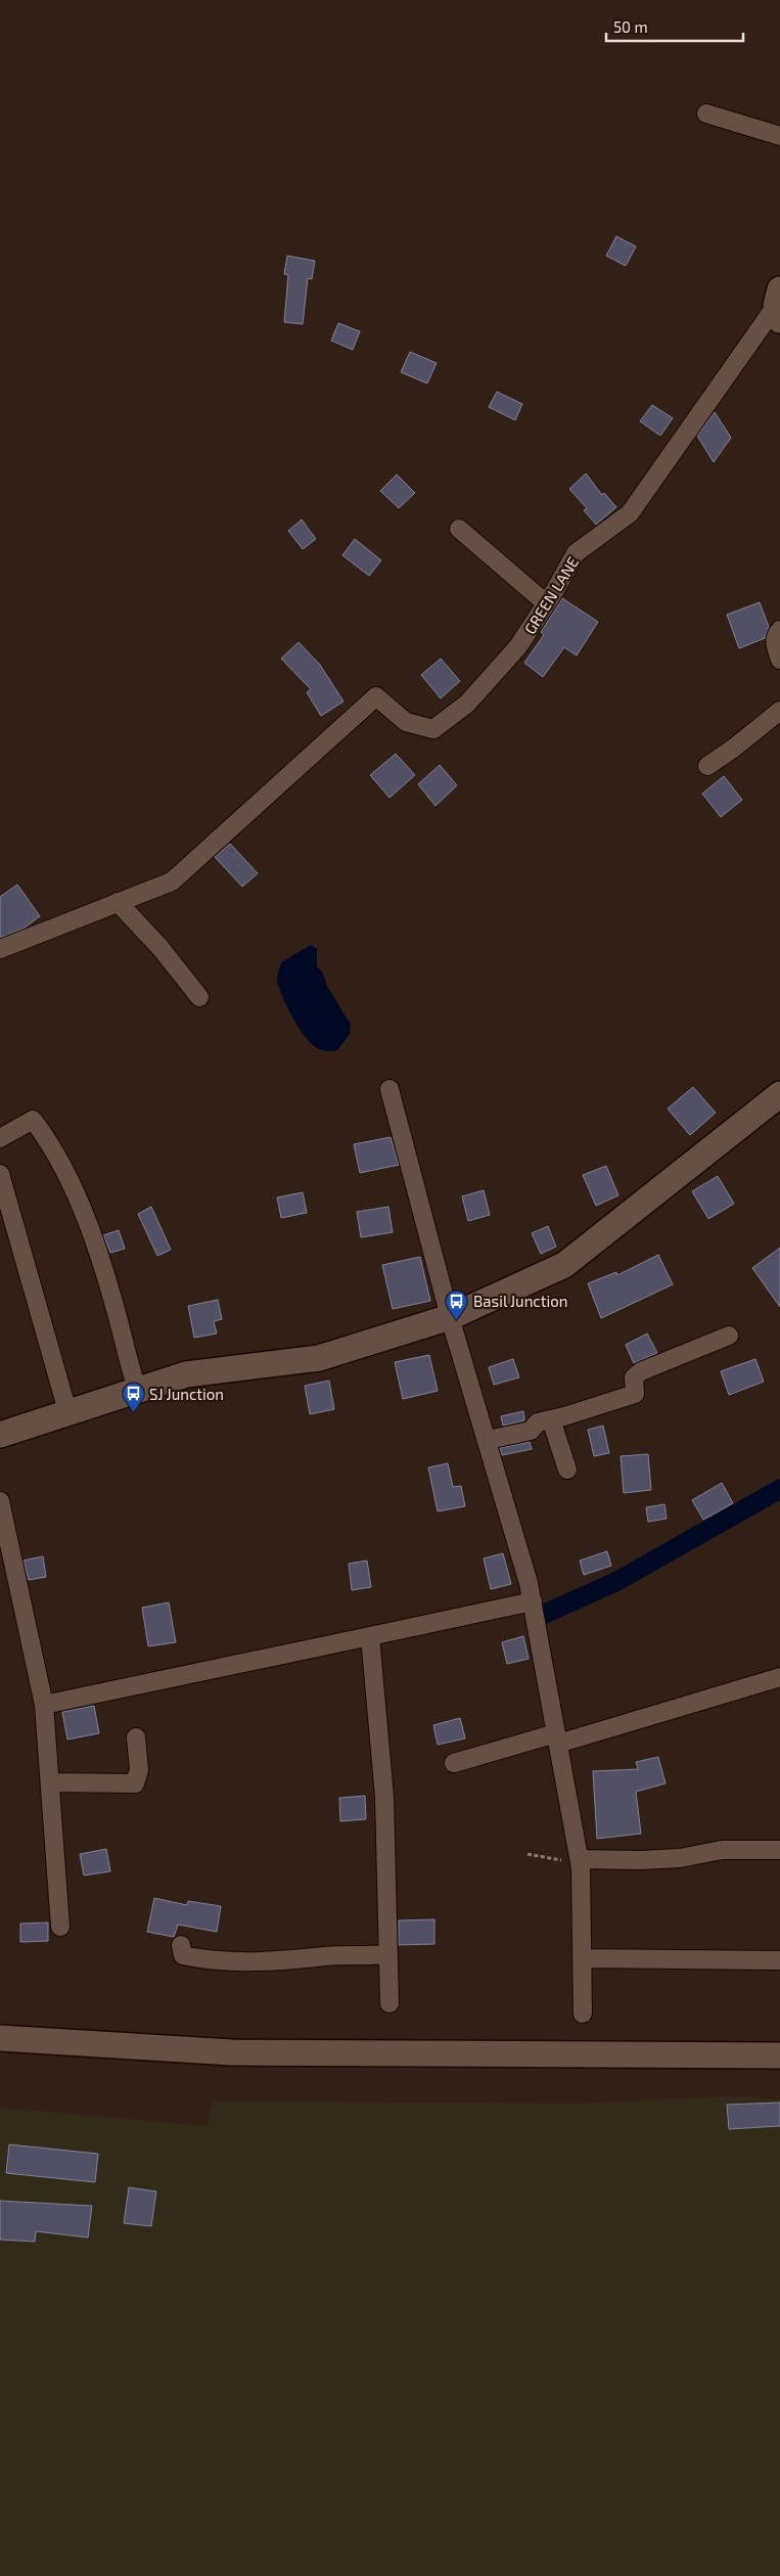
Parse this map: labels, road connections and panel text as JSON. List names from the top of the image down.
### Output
{
  "streets": {
    "street": ["GREEN LANE"]
  },
  "places": {
    "bus stop": ["Basil Junction", "SJ Junction"]
  },
  "scale_bar": "50 m"
}
